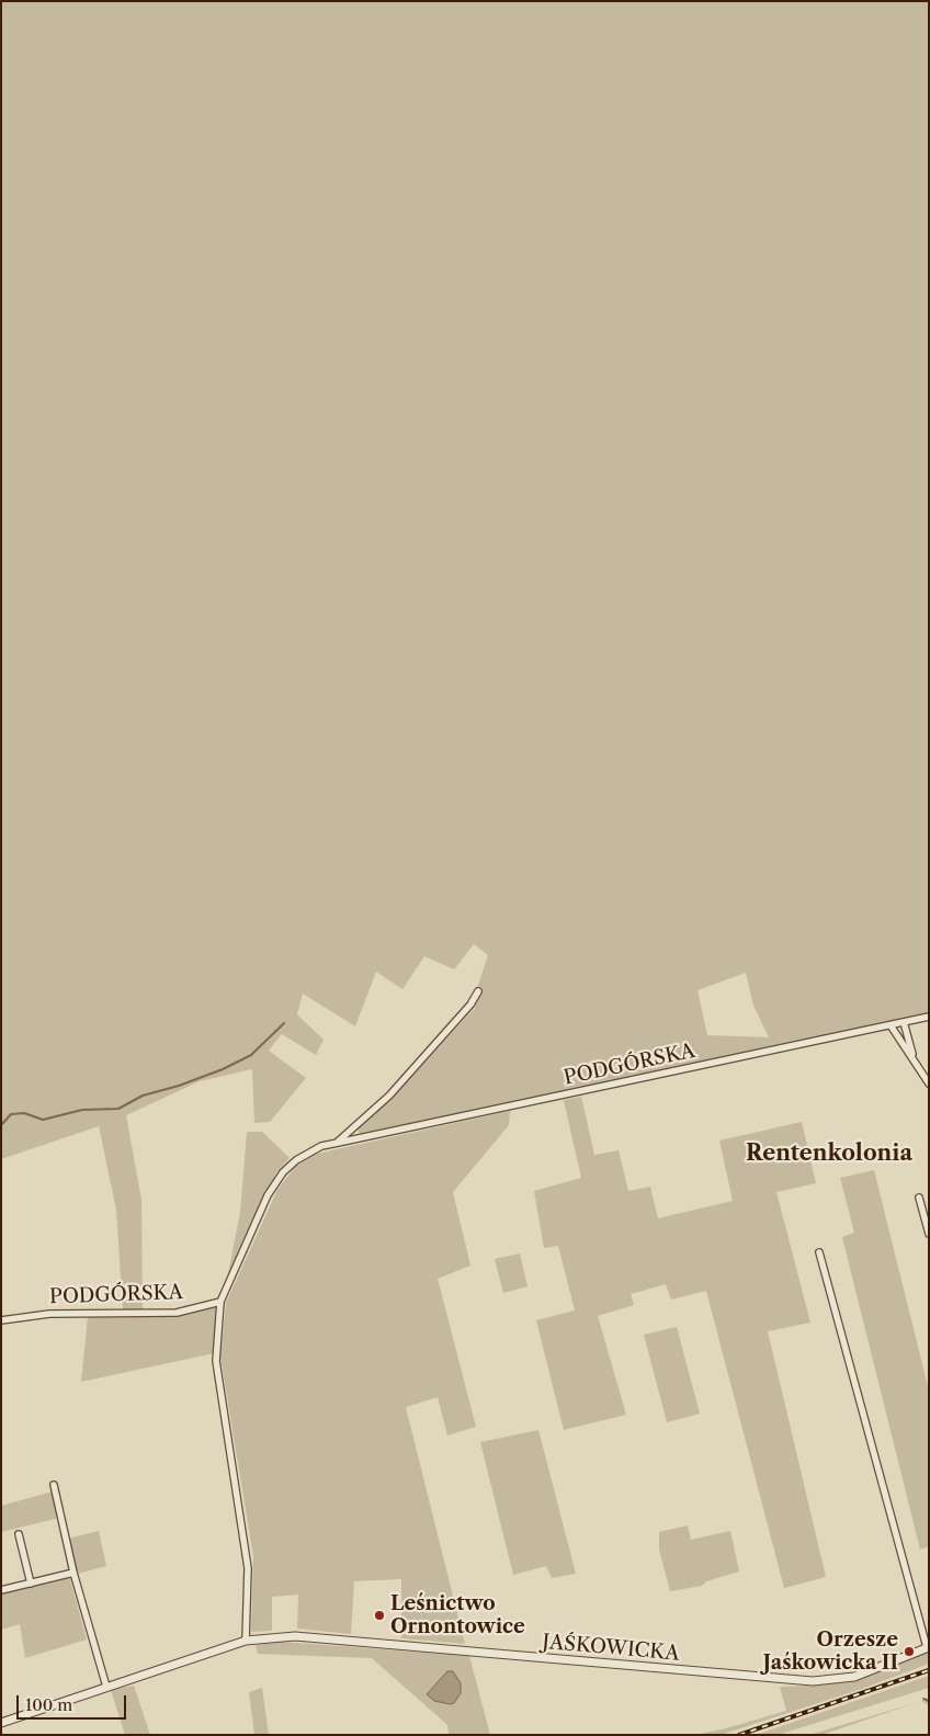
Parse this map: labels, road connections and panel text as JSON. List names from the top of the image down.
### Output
{
  "streets": {
    "street": ["PODGÓRSKA", "JAŚKOWICKA"]
  },
  "districts": ["Rentenkolonia"],
  "places": ["Leśnictwo Ornontowice", "Orzesze Jaśkowicka II"],
  "scale_bar": "100 m"
}
